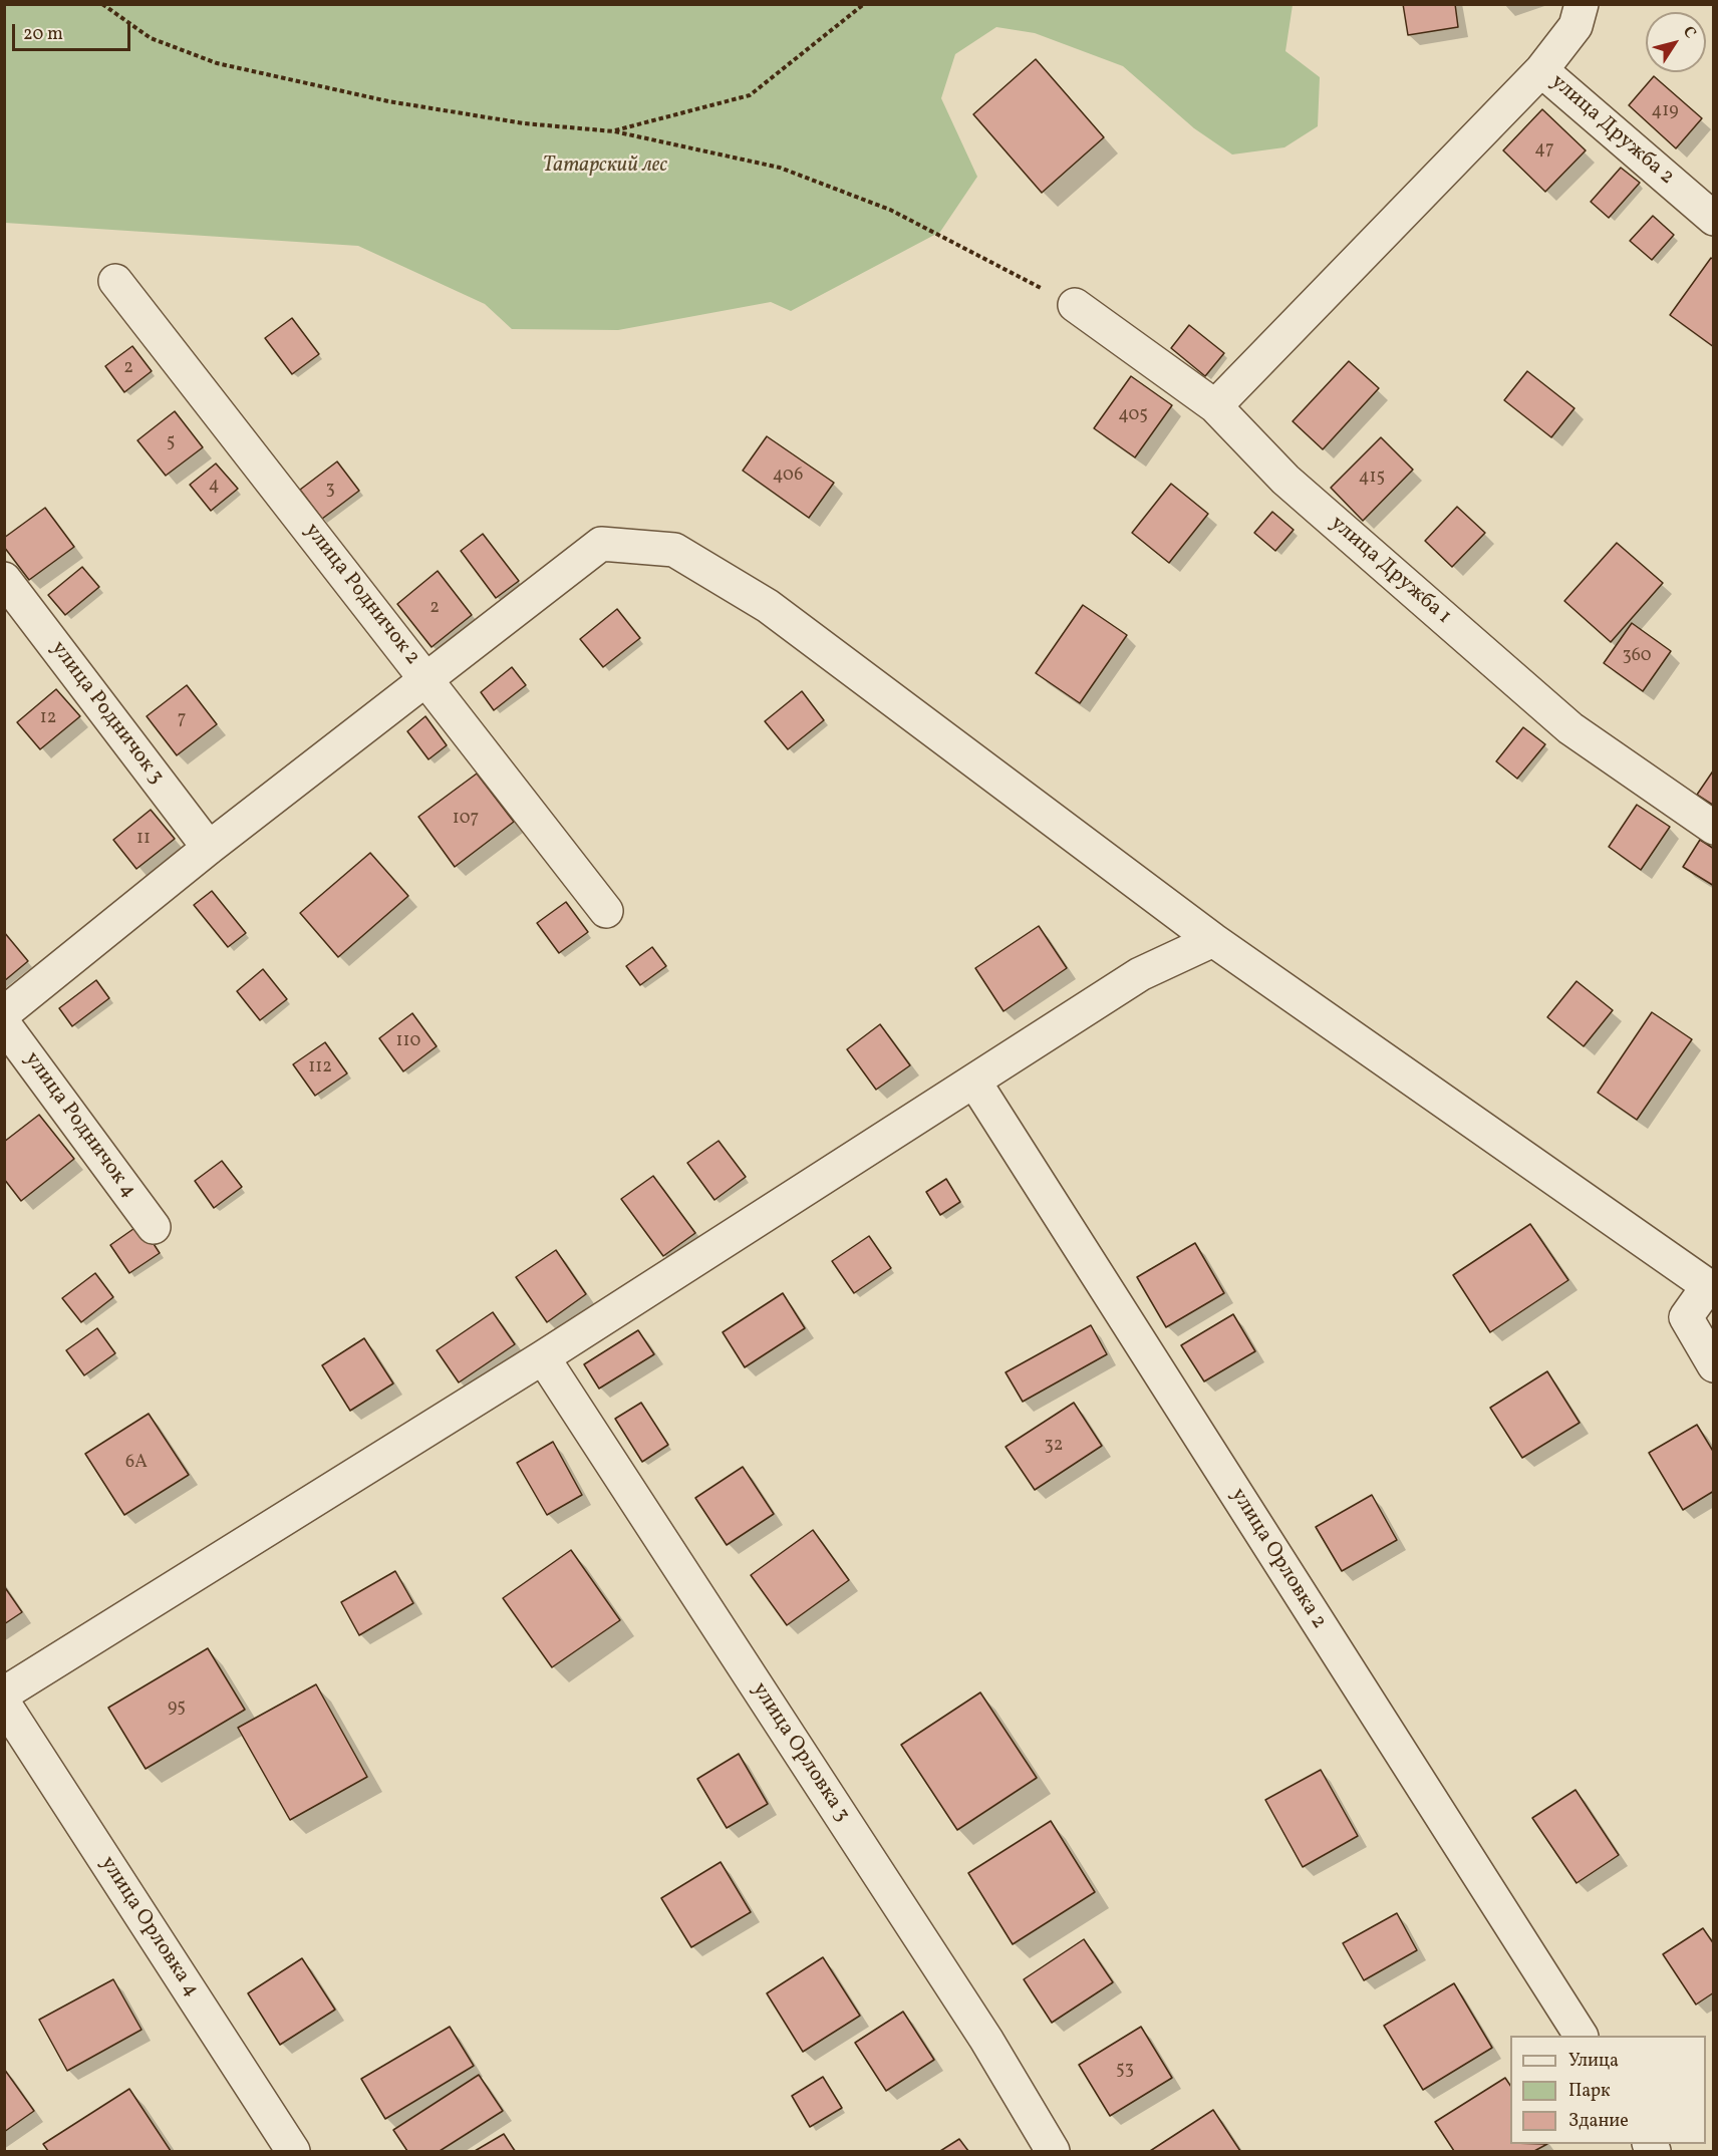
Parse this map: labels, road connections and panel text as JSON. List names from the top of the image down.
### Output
{
  "streets": {
    "street": [
      "улица Дружба 2",
      "улица Дружба 1",
      "улица Родничок 2",
      "улица Родничок 3",
      "улица Родничок 4",
      "улица Орловка 2",
      "улица Орловка 3",
      "улица Орловка 4"
    ]
  },
  "parks": ["Татарский лес"],
  "house_numbers": [
    "419",
    "47",
    "2",
    "405",
    "5",
    "406",
    "415",
    "4",
    "3",
    "2",
    "360",
    "12",
    "7",
    "107",
    "11",
    "110",
    "112",
    "32",
    "6А",
    "95",
    "53"
  ],
  "legend": ["Улица", "Парк", "Здание"],
  "scale_bar": "20 m",
  "north": "top right"
}
